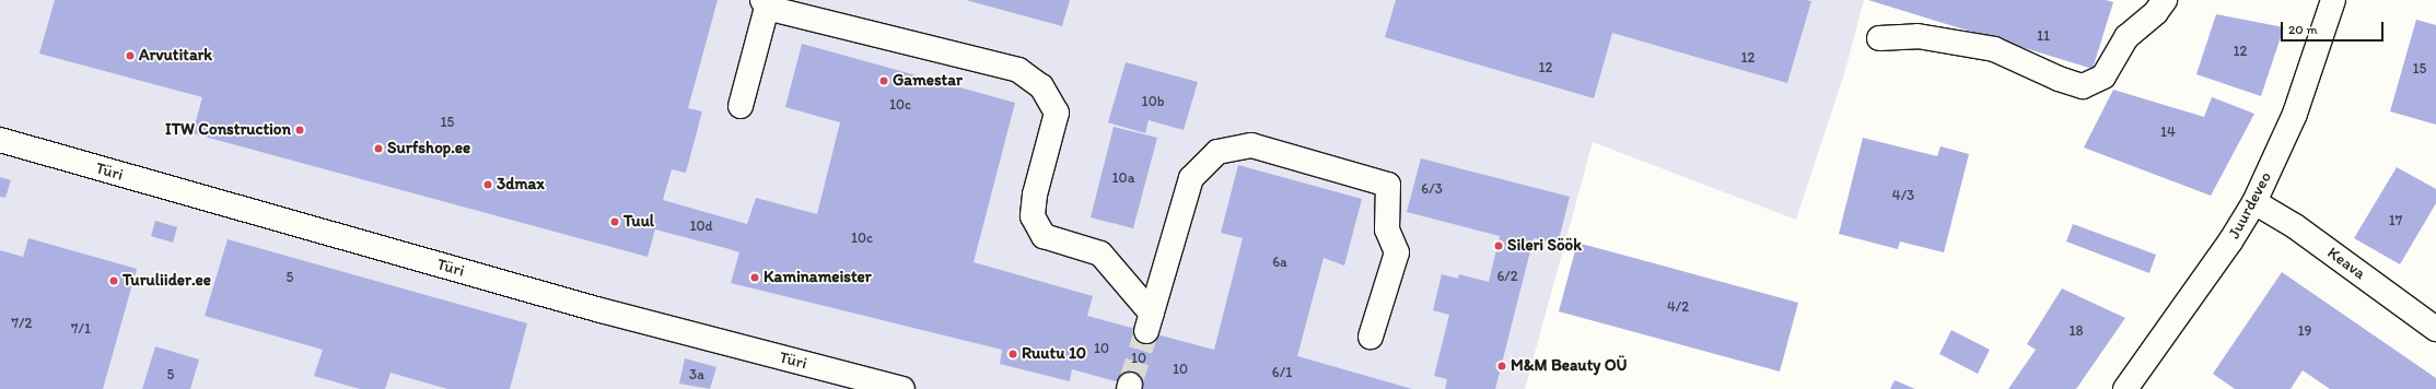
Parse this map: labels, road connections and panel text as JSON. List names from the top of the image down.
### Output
{
  "streets": {
    "street": ["Türi", "Juurdeveo", "Keava"]
  },
  "crossings": [
    ["Juurdeveo", "Keava"]
  ],
  "places": [
    "Arvutitark",
    "Gamestar",
    "ITW Construction",
    "Surfshop.ee",
    "3dmax",
    "Tuul",
    "Sileri Söök",
    "Kaminameister",
    "Turuliider.ee",
    "Ruutu 10",
    "M&M Beauty OÜ"
  ],
  "house_numbers": [
    "11",
    "12",
    "12",
    "12",
    "15",
    "10b",
    "10c",
    "15",
    "14",
    "10a",
    "6/3",
    "4/3",
    "17",
    "10d",
    "10c",
    "6a",
    "6/2",
    "5",
    "4/2",
    "7/2",
    "7/1",
    "18",
    "19",
    "10",
    "10",
    "10",
    "6/1",
    "5",
    "3a"
  ],
  "scale_bar": "20 m"
}
